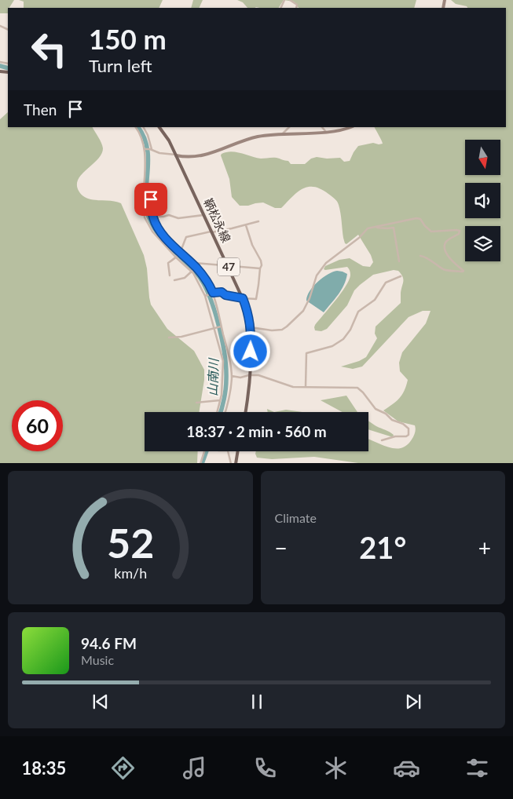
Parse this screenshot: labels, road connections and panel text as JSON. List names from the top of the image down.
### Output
{
  "streets": {
    "main road": ["鞆松永線", "47"]
  },
  "water": ["山南川"],
  "north": "bottom",
  "page": {
    "turn": ["150 m", "Turn left"],
    "then": "Then",
    "limit": "60",
    "trip": "18:37 · 2 min · 560 m",
    "tile": "Climate",
    "heat": ["−", "21°", "+"],
    "song": ["94.6 FM", "Music"],
    "tabs": "18:35",
    "gauge": ["52", "km/h"]
  }
}
